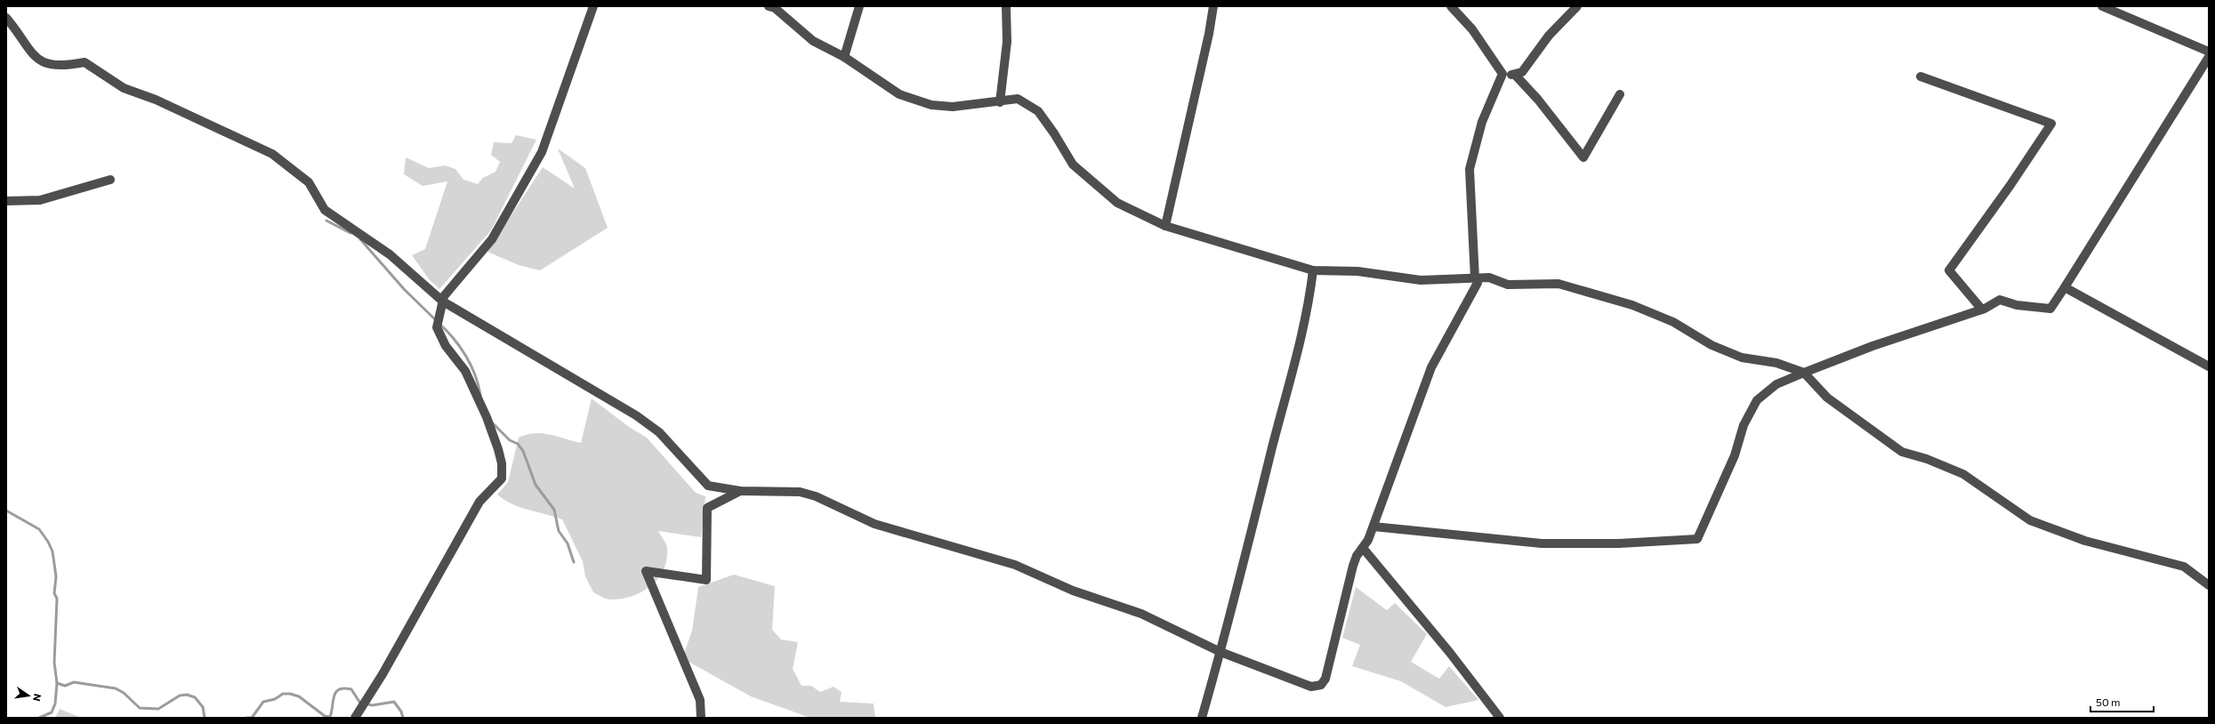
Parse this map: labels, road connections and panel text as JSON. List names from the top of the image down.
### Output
{
  "scale_bar": "50 m",
  "north": "right"
}
